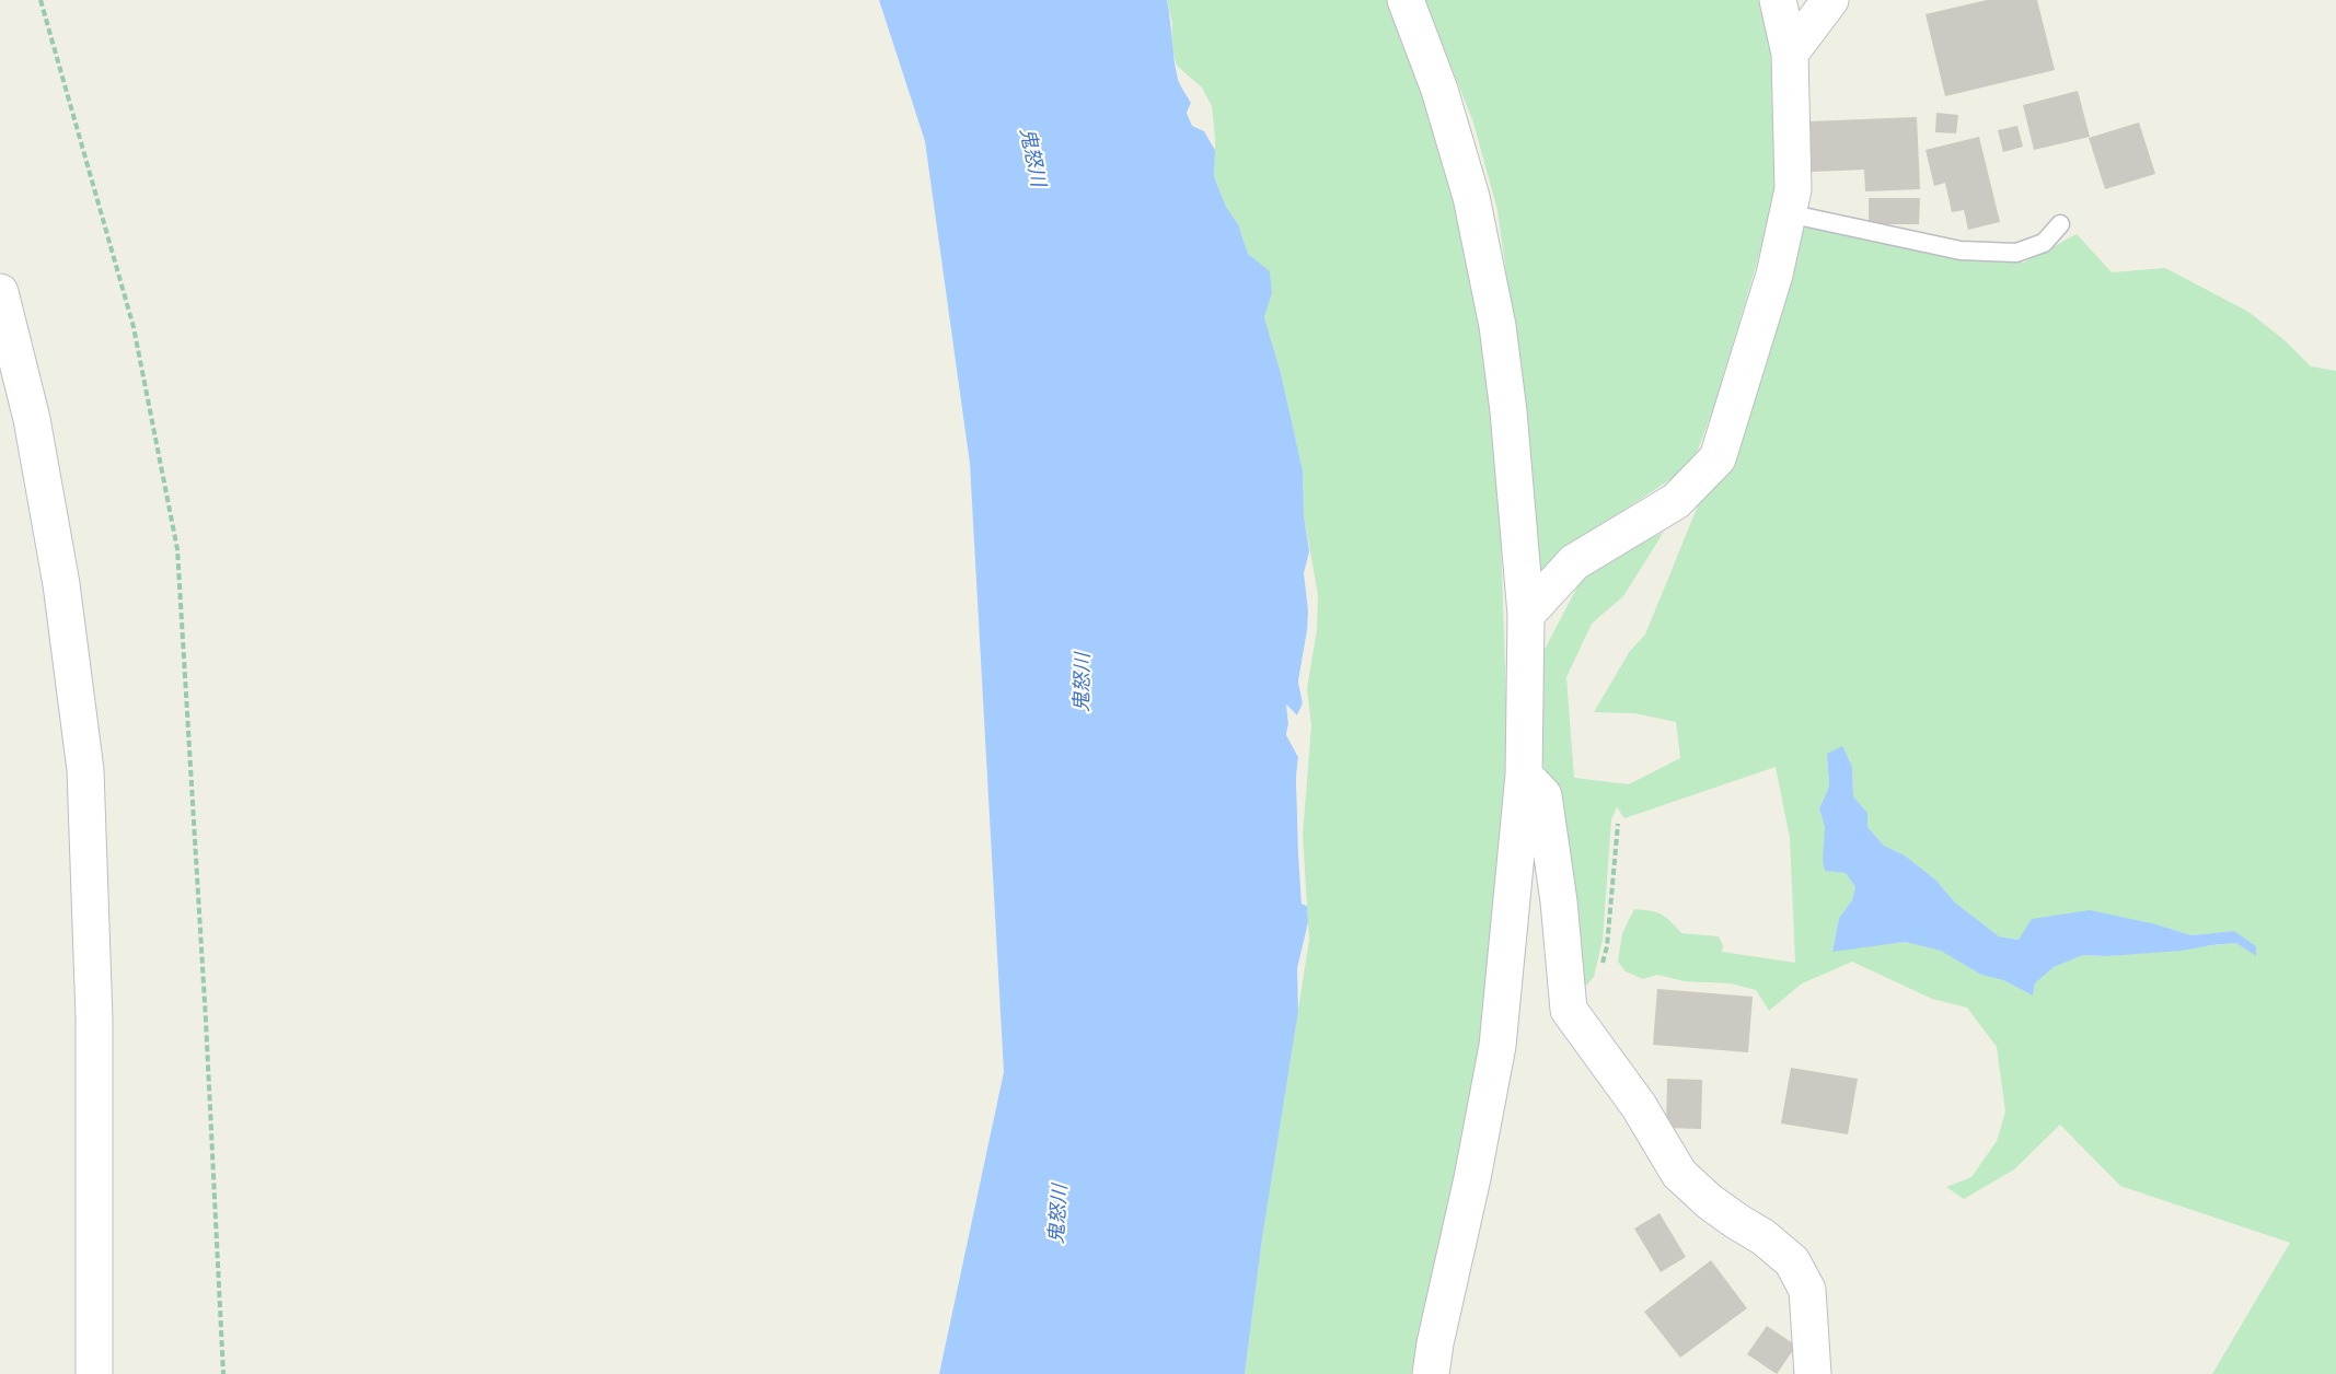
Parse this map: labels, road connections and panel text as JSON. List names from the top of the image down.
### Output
{
  "water": ["鬼怒川"]
}
